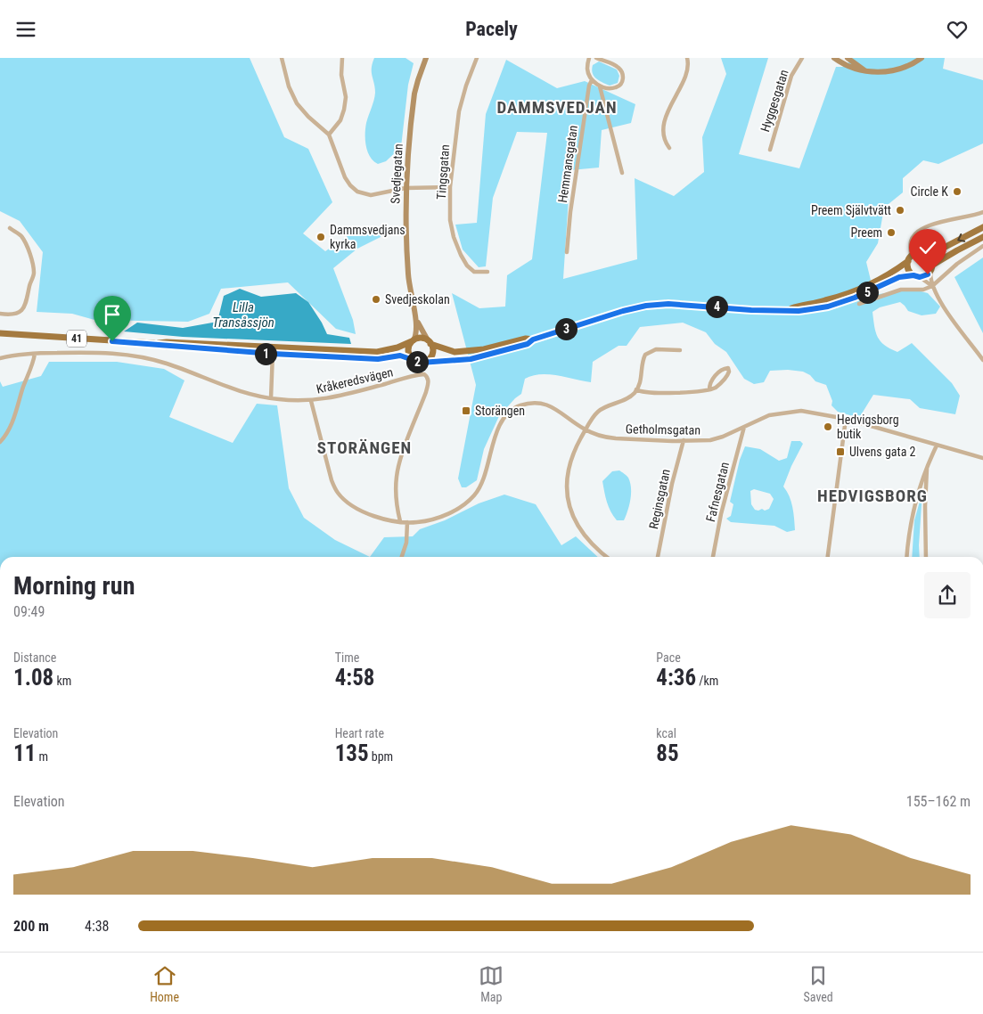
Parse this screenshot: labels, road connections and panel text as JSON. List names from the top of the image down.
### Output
{
  "streets": {
    "main road": ["41"],
    "street": [
      "Hyggesgatan",
      "Hemmansgatan",
      "Tingsgatan",
      "Svedjegatan",
      "Kråkeredsvägen",
      "Getholmsgatan",
      "Fafnesgatan",
      "Reginsgatan"
    ]
  },
  "crossings": [
    ["Svedjegatan", "41"],
    ["Getholmsgatan", "Fafnesgatan"],
    ["Getholmsgatan", "Reginsgatan"]
  ],
  "districts": ["DAMMSVEDJAN", "STORÄNGEN", "HEDVIGSBORG"],
  "water": ["Lilla Transåssjön"],
  "places": {
    "other": [
      "Circle K",
      "Preem Självtvätt",
      "Preem",
      "Dammsvedjans kyrka",
      "Svedjeskolan",
      "Hedvigsborg butik"
    ],
    "transit": ["Storängen", "Ulvens gata 2"]
  },
  "page": {
    "header": "Pacely",
    "pins": [
      "5",
      "4",
      "3",
      "1",
      "2"
    ],
    "heading": ["Morning run", "09:49"],
    "stats": [
      ["Distance", "1.08 km"],
      ["Time", "4:58"],
      ["Pace", "4:36 /km"],
      ["Elevation", "11 m"],
      ["Heart rate", "135 bpm"],
      ["kcal", "85"]
    ],
    "chart": ["Elevation", "155–162 m"],
    "list": [
      {
        "name": "200 m",
        "note": "4:38"
      }
    ],
    "tabs": ["Home", "Map", "Saved"]
  }
}
